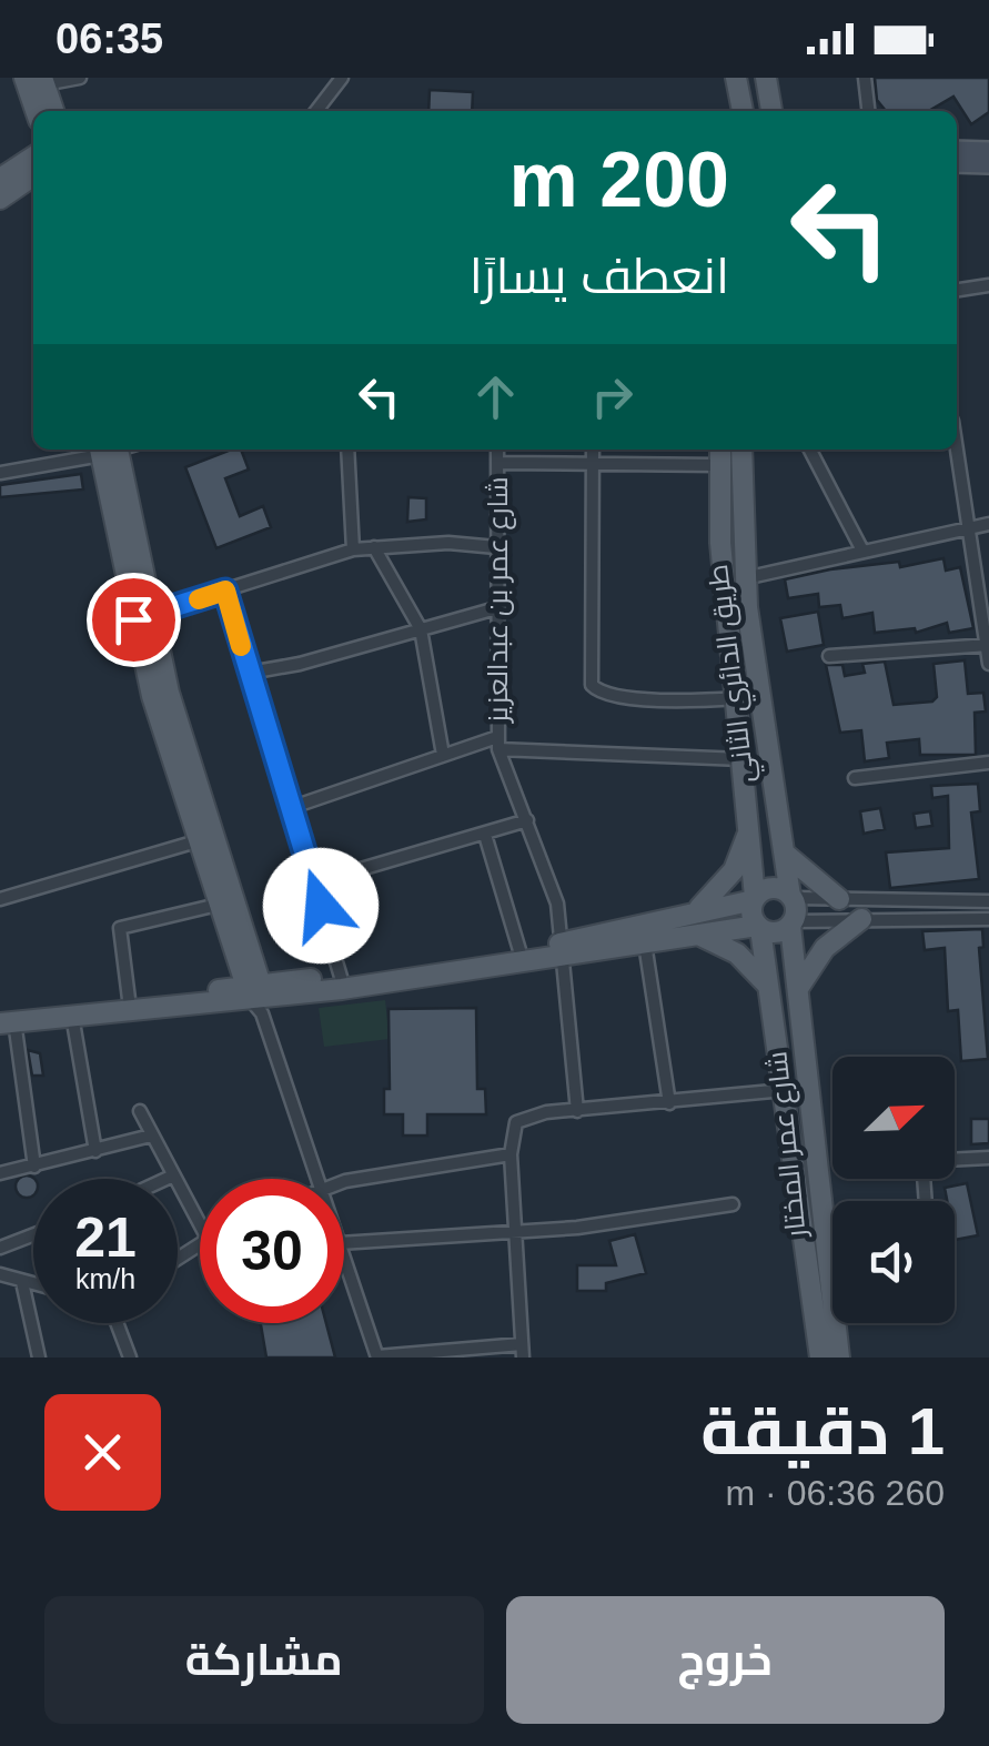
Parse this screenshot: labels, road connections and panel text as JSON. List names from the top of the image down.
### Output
{
  "streets": {
    "main road": ["طريق الدائري الثاني", "شارع عمر المختار"],
    "street": ["شارع عمر بن عبدالعزيز"]
  },
  "crossings": [
    ["طريق الدائري الثاني", "شارع عمر المختار"]
  ],
  "north": "top right",
  "page": {
    "status": "06:35",
    "turn": ["200 m", "انعطف يسارًا"],
    "speed": "21 km/h",
    "limit": "30",
    "heading": ["1 دقيقة", "260 m · 06:36"],
    "buttons": ["خروج", "مشاركة"]
  }
}
